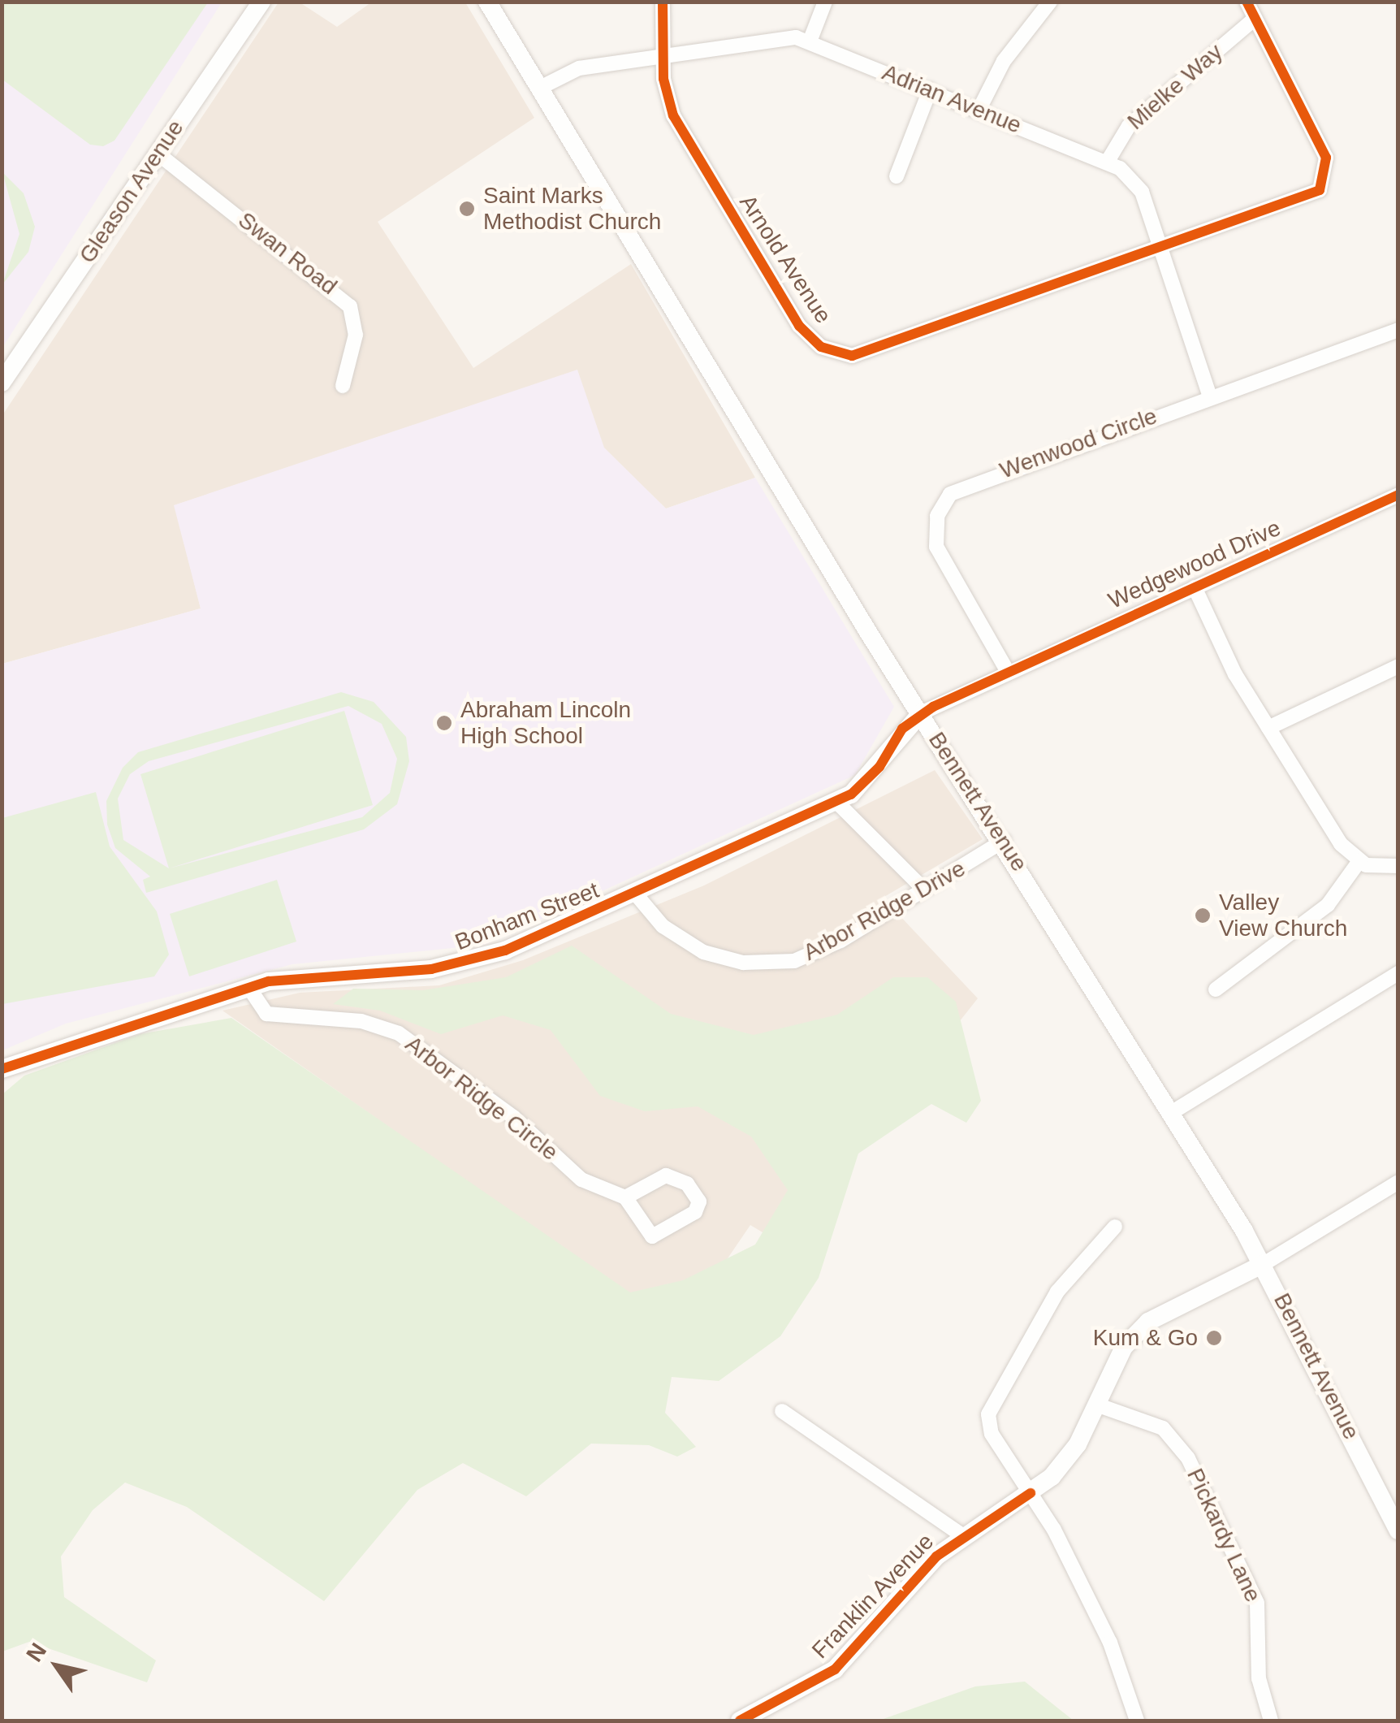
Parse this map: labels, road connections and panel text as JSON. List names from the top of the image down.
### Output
{
  "streets": {
    "street": [
      "Mielke Way",
      "Adrian Avenue",
      "Gleason Avenue",
      "Swan Road",
      "Arnold Avenue",
      "Wenwood Circle",
      "Wedgewood Drive",
      "Bennett Avenue",
      "Arbor Ridge Drive",
      "Bonham Street",
      "Arbor Ridge Circle",
      "Pickardy Lane",
      "Franklin Avenue"
    ]
  },
  "crossings": [
    ["Mielke Way", "Adrian Avenue"],
    ["Mielke Way", "Arnold Avenue"],
    ["Adrian Avenue", "Arnold Avenue"],
    ["Adrian Avenue", "Wenwood Circle"],
    ["Adrian Avenue", "Bennett Avenue"],
    ["Gleason Avenue", "Swan Road"],
    ["Wenwood Circle", "Wedgewood Drive"],
    ["Wedgewood Drive", "Bennett Avenue"],
    ["Wedgewood Drive", "Bonham Street"],
    ["Bennett Avenue", "Arbor Ridge Drive"],
    ["Bennett Avenue", "Bonham Street"],
    ["Bennett Avenue", "Franklin Avenue"],
    ["Arbor Ridge Drive", "Bonham Street"],
    ["Bonham Street", "Arbor Ridge Circle"],
    ["Pickardy Lane", "Franklin Avenue"]
  ],
  "places": [
    "Saint Marks Methodist Church",
    "Abraham Lincoln High School",
    "Valley View Church",
    "Kum & Go"
  ],
  "north": "top left"
}
